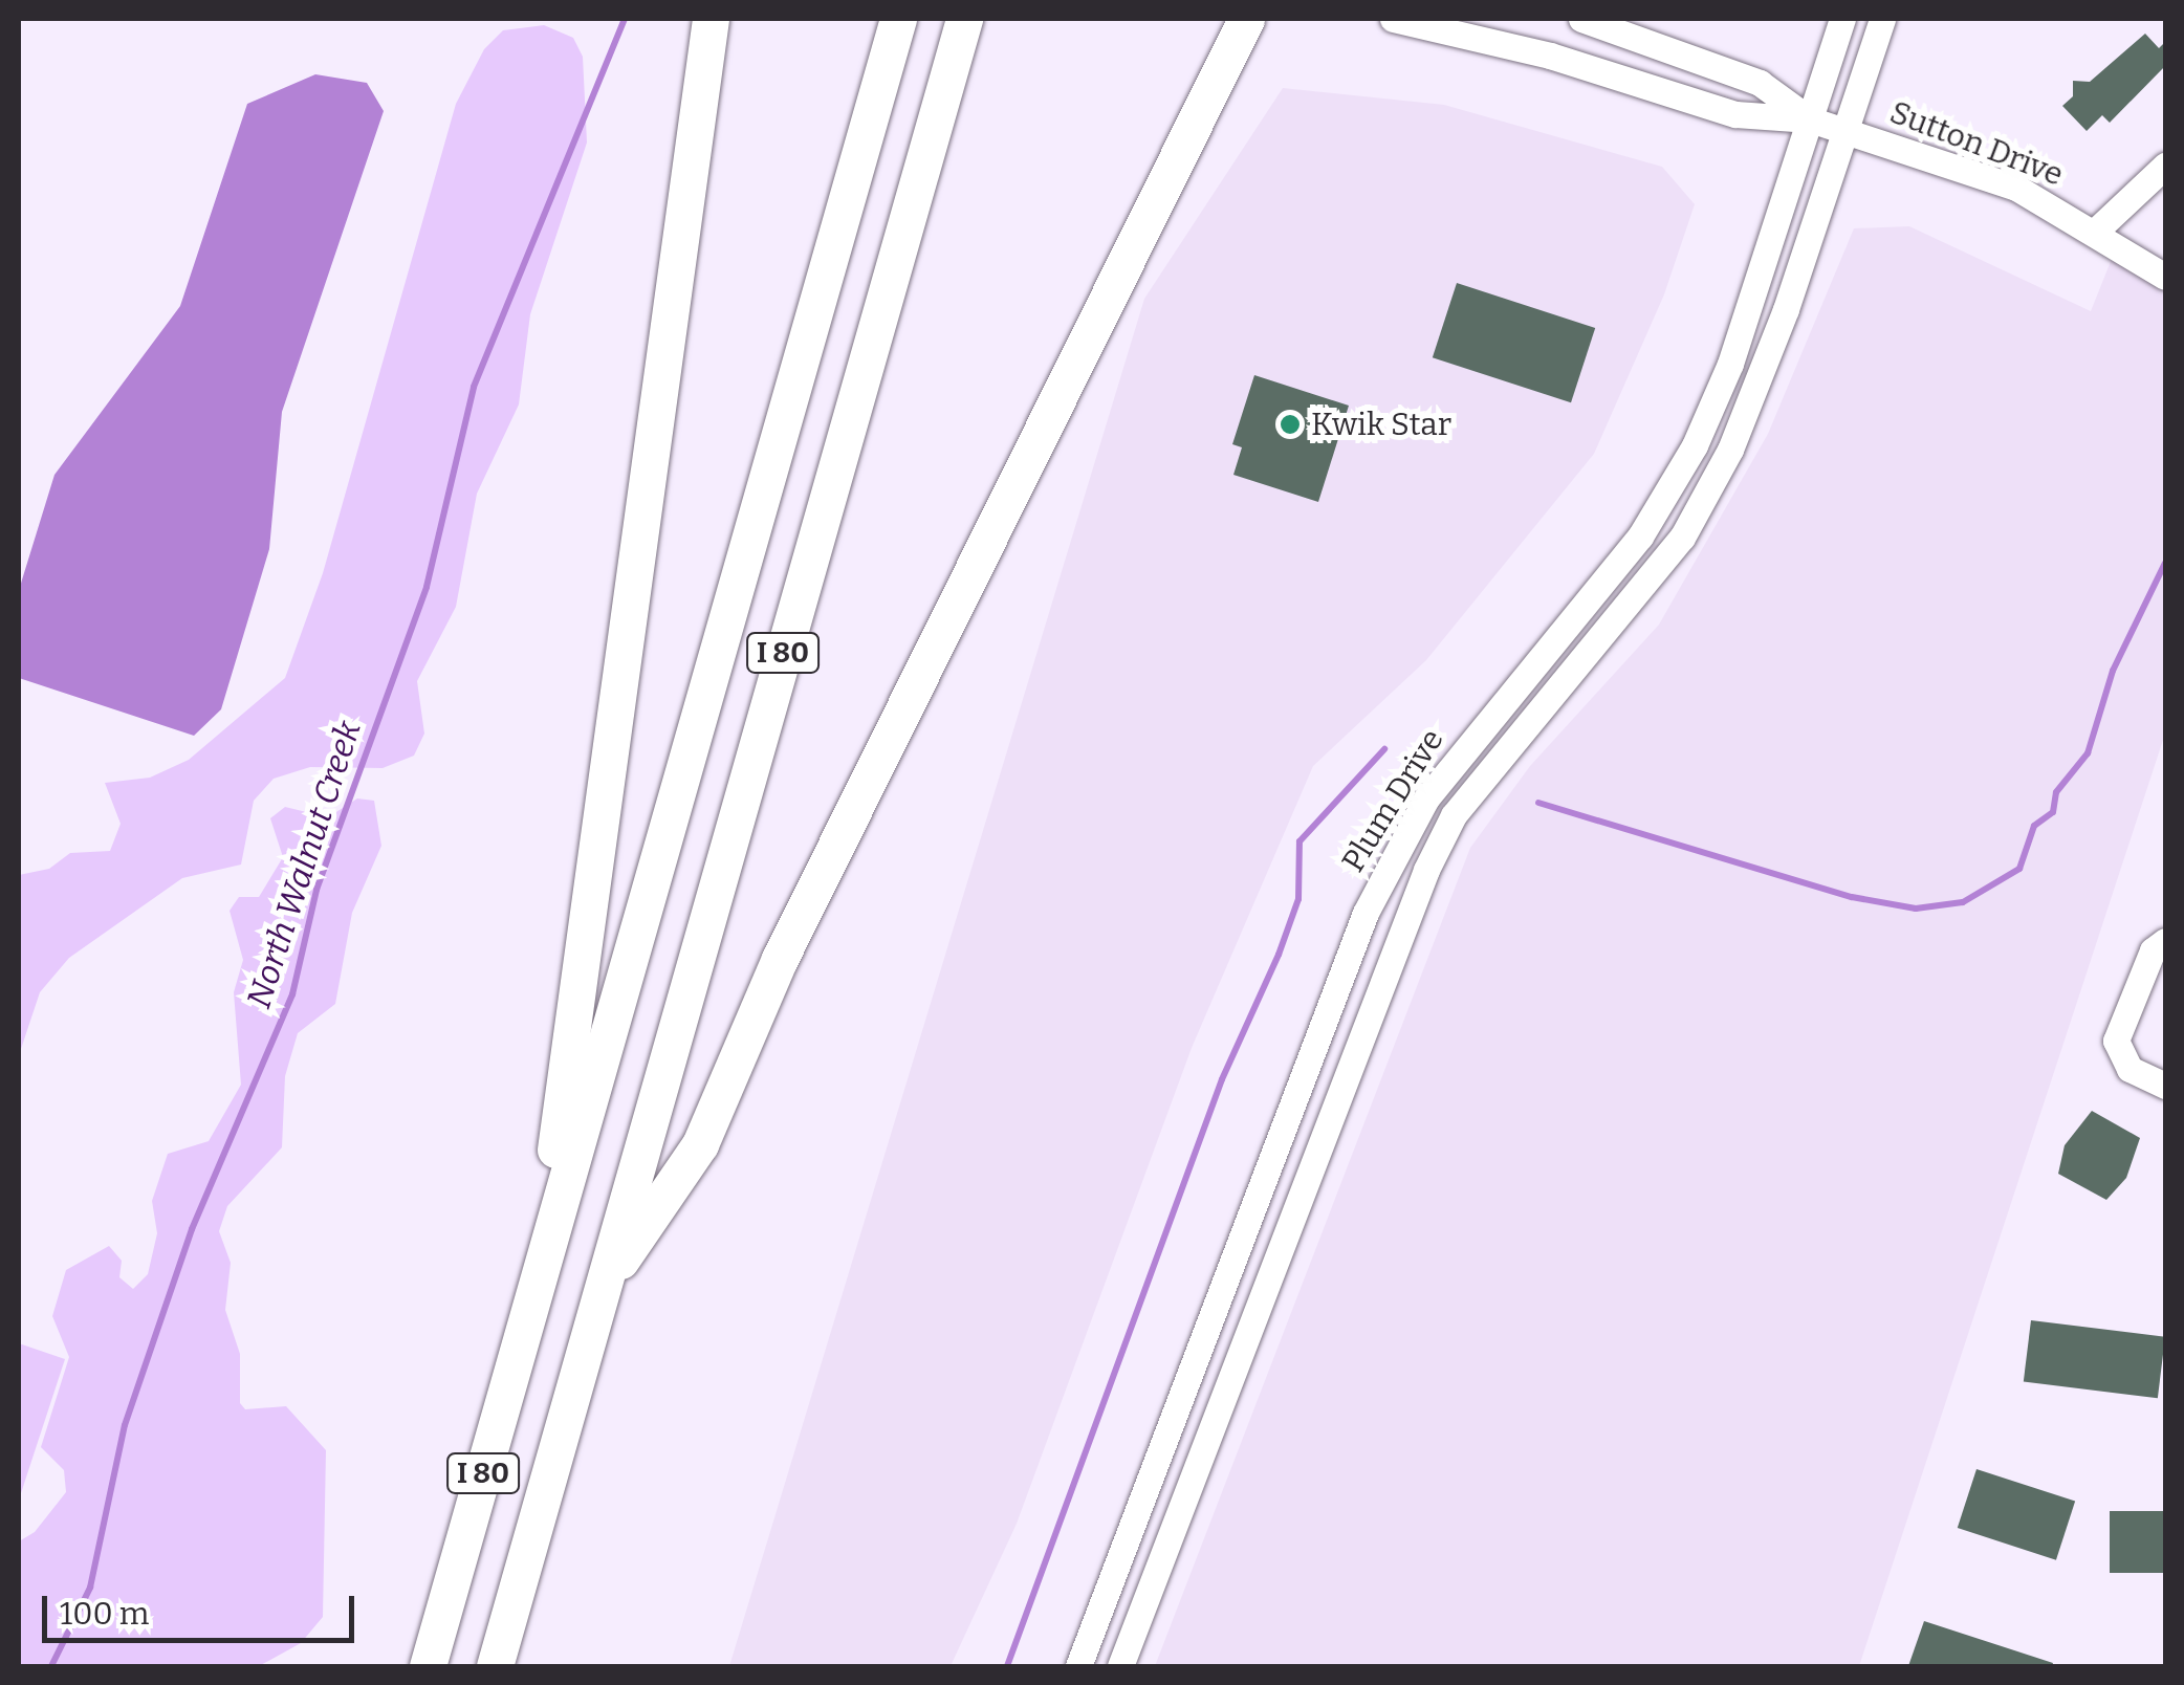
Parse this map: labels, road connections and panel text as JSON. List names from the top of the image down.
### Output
{
  "streets": {
    "highway": ["I 80"],
    "street": ["Sutton Drive", "Plum Drive"]
  },
  "crossings": [
    ["Sutton Drive", "Plum Drive"]
  ],
  "water": ["North Walnut Creek"],
  "places": ["Kwik Star"],
  "scale_bar": "100 m"
}
